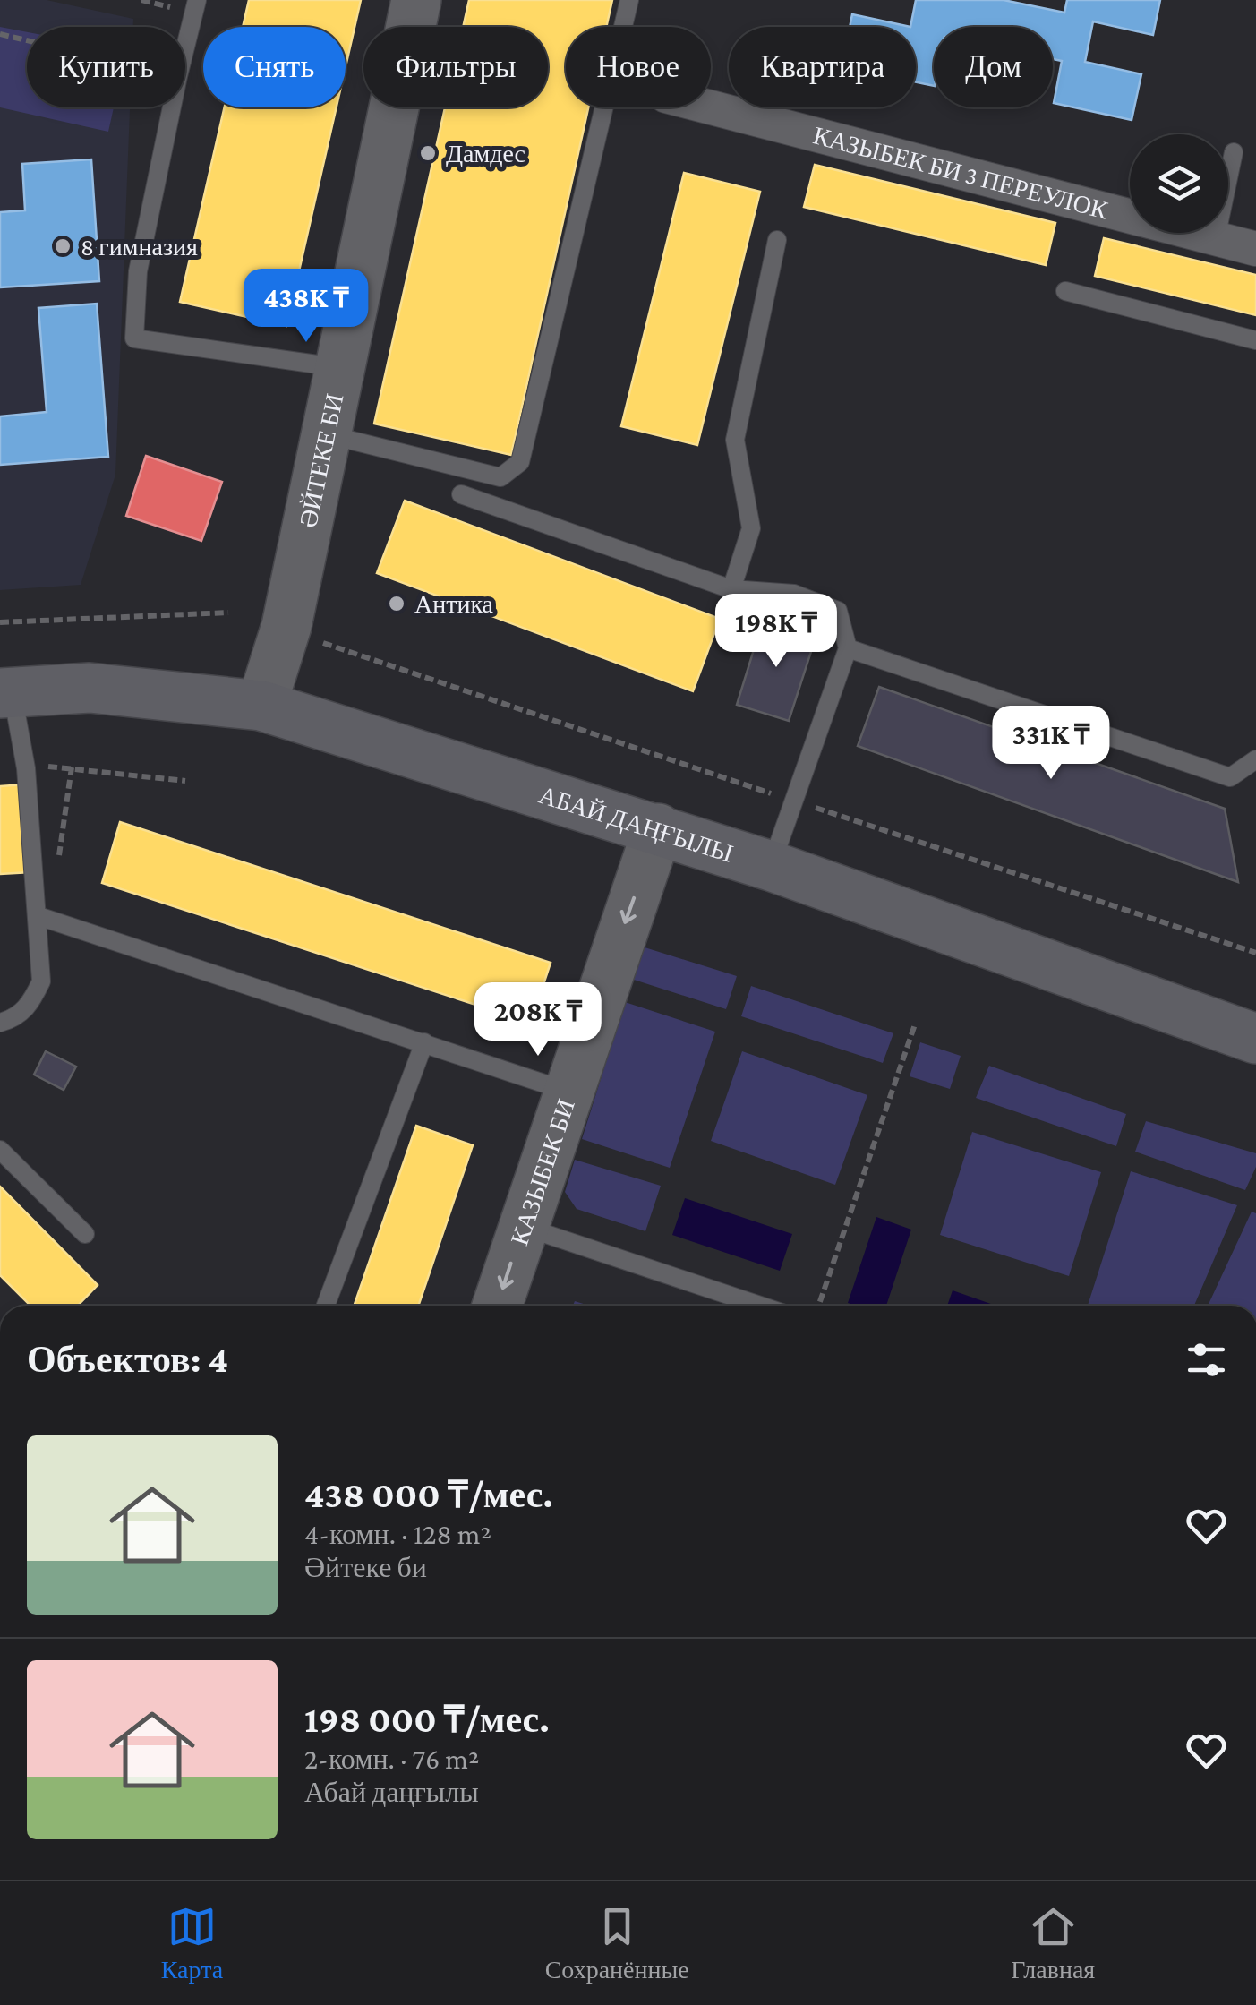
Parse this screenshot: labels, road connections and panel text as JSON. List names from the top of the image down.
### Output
{
  "streets": {
    "main road": ["АБАЙ ДАҢҒЫЛЫ"],
    "street": ["КАЗЫБЕК БИ 3 ПЕРЕУЛОК", "ӘЙТЕКЕ БИ", "КАЗЫБЕК БИ"]
  },
  "crossings": [
    ["ӘЙТЕКЕ БИ", "АБАЙ ДАҢҒЫЛЫ"],
    ["АБАЙ ДАҢҒЫЛЫ", "КАЗЫБЕК БИ"]
  ],
  "one_way": ["КАЗЫБЕК БИ"],
  "places": ["Дамдес", "8 гимназия", "Антика"],
  "page": {
    "chip": [
      "Купить",
      "Снять",
      "Фильтры",
      "Новое",
      "Квартира",
      "Дом"
    ],
    "price": [
      "438K ₸",
      "198K ₸",
      "331K ₸",
      "208K ₸"
    ],
    "heading": "Объектов: 4",
    "list": [
      {
        "name": "438 000 ₸/мес.",
        "note": "4-комн. · 128 m² · Әйтеке би"
      },
      {
        "name": "198 000 ₸/мес.",
        "note": "2-комн. · 76 m² · Абай даңғылы"
      }
    ],
    "tabs": ["Карта", "Сохранённые", "Главная"]
  }
}
